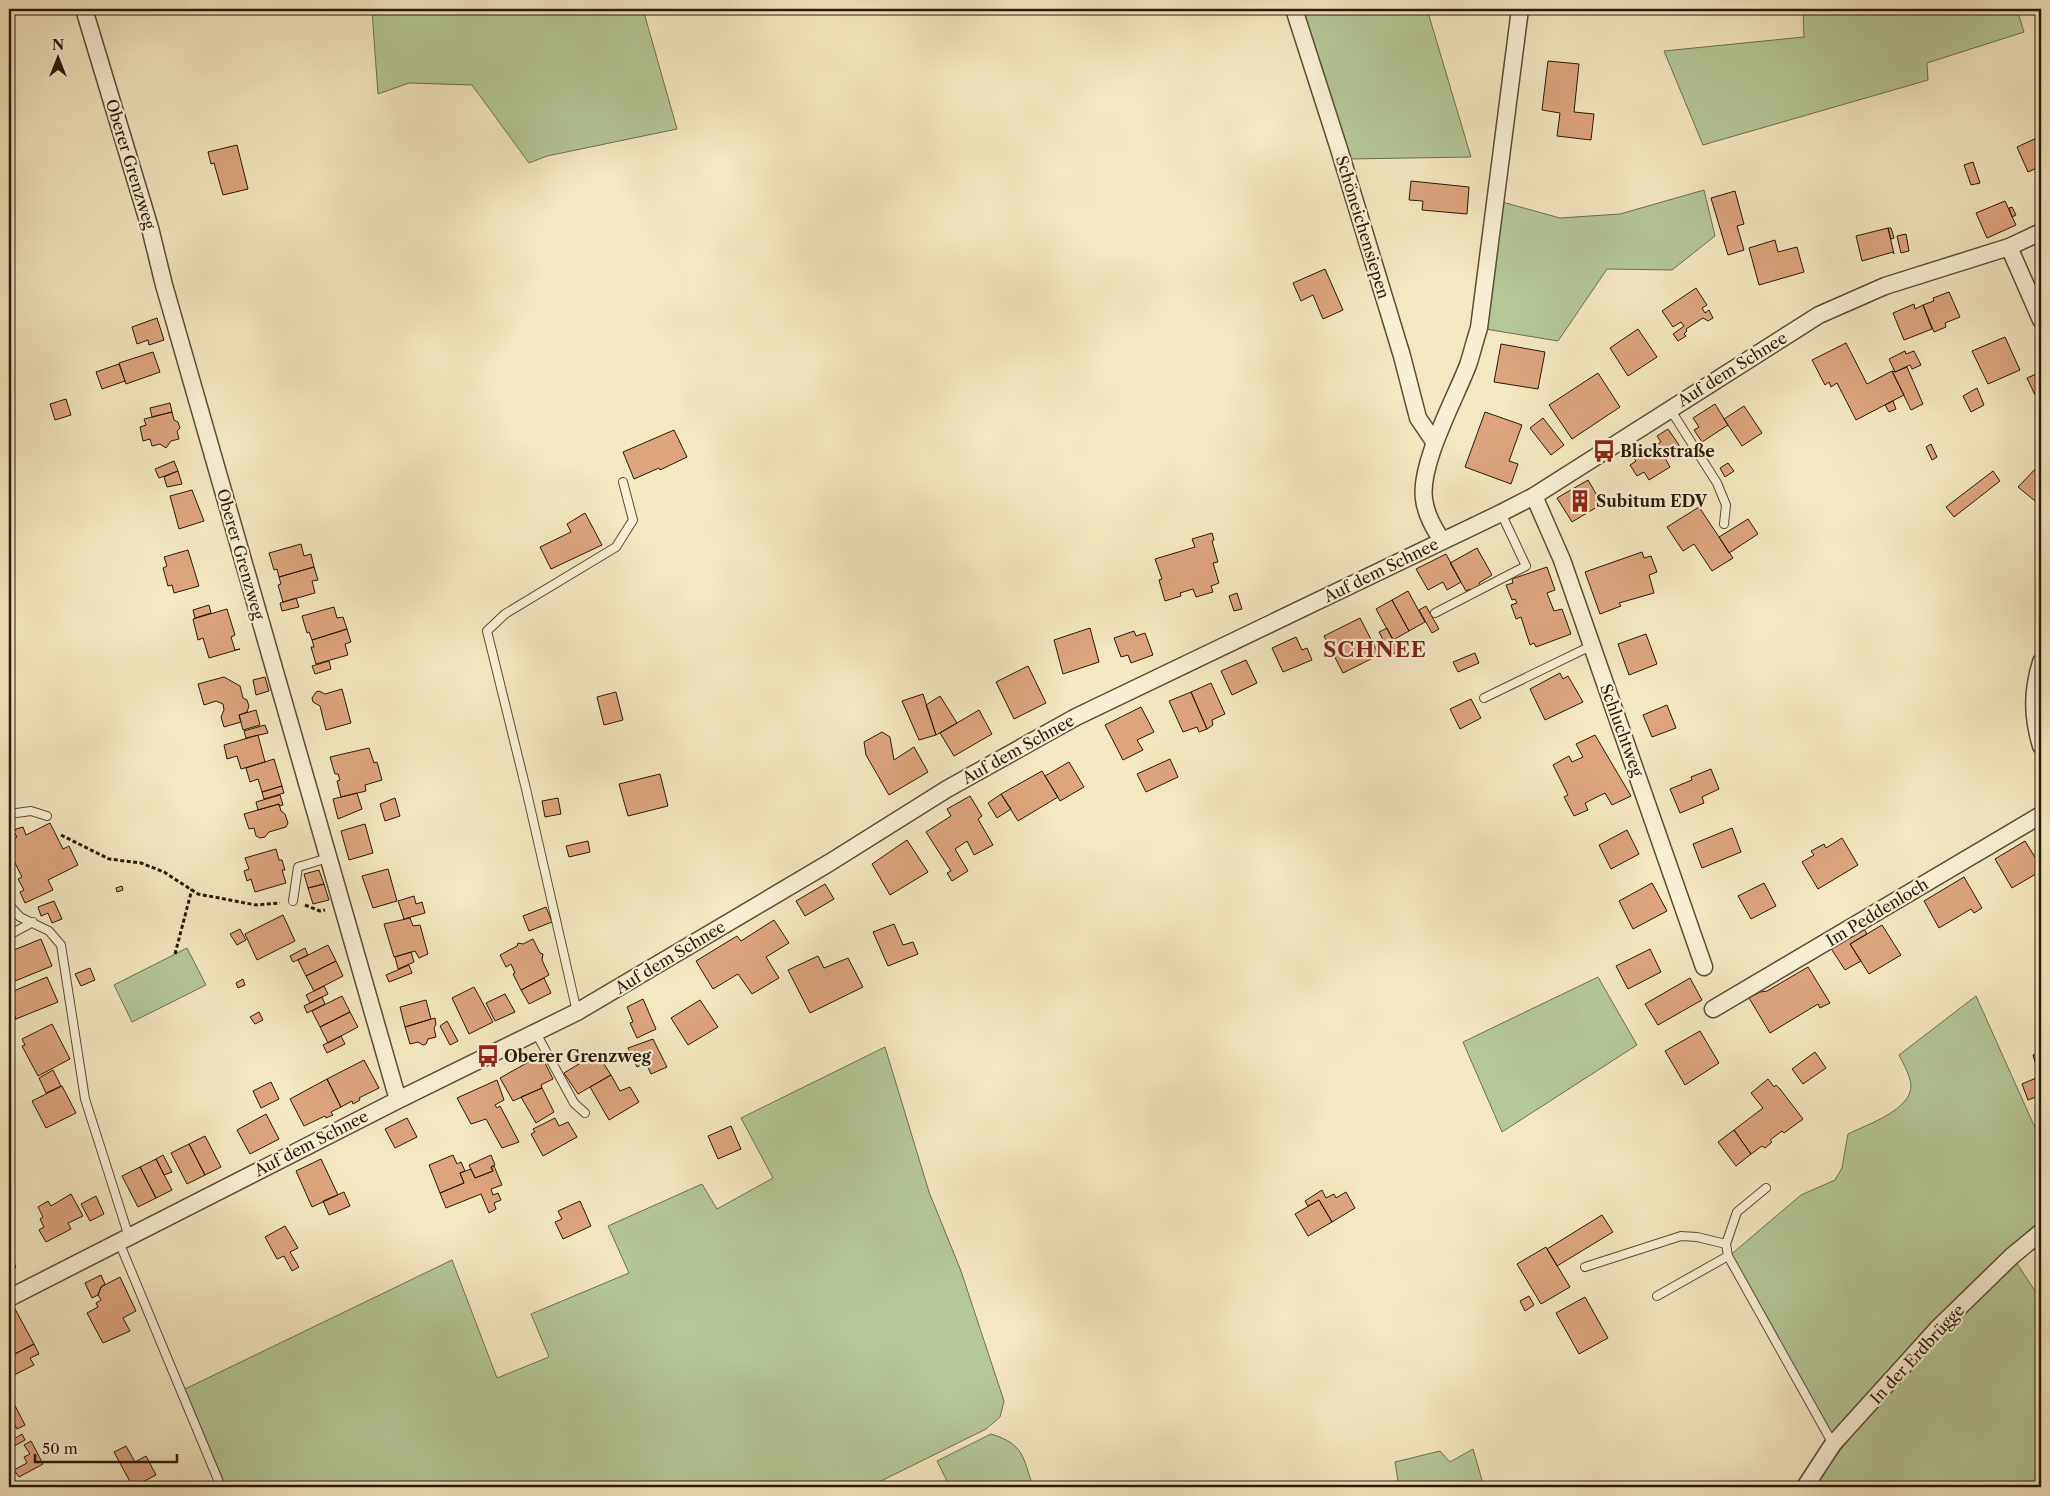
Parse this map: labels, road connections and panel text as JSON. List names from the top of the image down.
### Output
{
  "streets": {
    "street": [
      "Oberer Grenzweg",
      "Schöneichensiepen",
      "Auf dem Schnee",
      "Schluchtweg",
      "Im Peddenloch",
      "In der Erdbrügge"
    ]
  },
  "crossings": [
    ["Oberer Grenzweg", "Auf dem Schnee"],
    ["Auf dem Schnee", "Schluchtweg"]
  ],
  "districts": ["SCHNEE"],
  "places": {
    "bus stop": ["Blickstraße", "Oberer Grenzweg"],
    "building": ["Subitum EDV"]
  },
  "scale_bar": "50 m",
  "north": "top"
}
